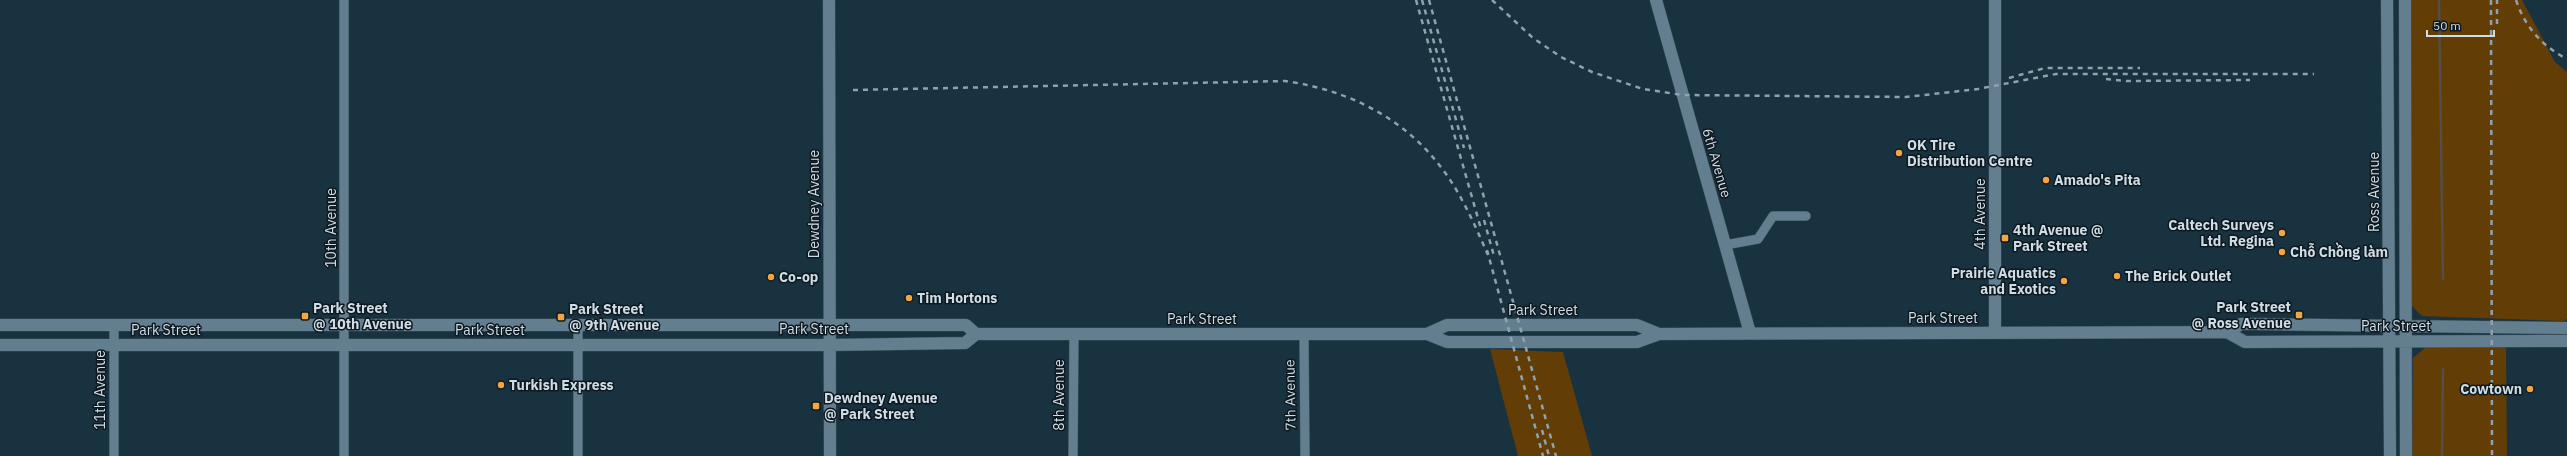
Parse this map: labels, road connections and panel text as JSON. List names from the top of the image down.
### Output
{
  "streets": {
    "main road": [
      "6th Avenue",
      "Ross Avenue",
      "Dewdney Avenue",
      "4th Avenue",
      "Park Street"
    ],
    "street": [
      "10th Avenue",
      "11th Avenue",
      "8th Avenue",
      "7th Avenue"
    ]
  },
  "crossings": [
    ["6th Avenue", "Park Street"],
    ["Ross Avenue", "Park Street"],
    ["Dewdney Avenue", "Park Street"],
    ["4th Avenue", "Park Street"],
    ["10th Avenue", "Park Street"],
    ["Park Street", "11th Avenue"],
    ["Park Street", "8th Avenue"],
    ["Park Street", "7th Avenue"]
  ],
  "places": {
    "other": [
      "OK Tire Distribution Centre",
      "Amado's Pita",
      "Caltech Surveys Ltd. Regina",
      "Chỗ Chồng làm",
      "The Brick Outlet",
      "Co-op",
      "Prairie Aquatics and Exotics",
      "Tim Hortons",
      "Turkish Express",
      "Cowtown"
    ],
    "transit": [
      "4th Avenue @ Park Street",
      "Park Street @ Ross Avenue",
      "Park Street @ 10th Avenue",
      "Park Street @ 9th Avenue",
      "Dewdney Avenue @ Park Street"
    ]
  },
  "scale_bar": "50 m"
}
